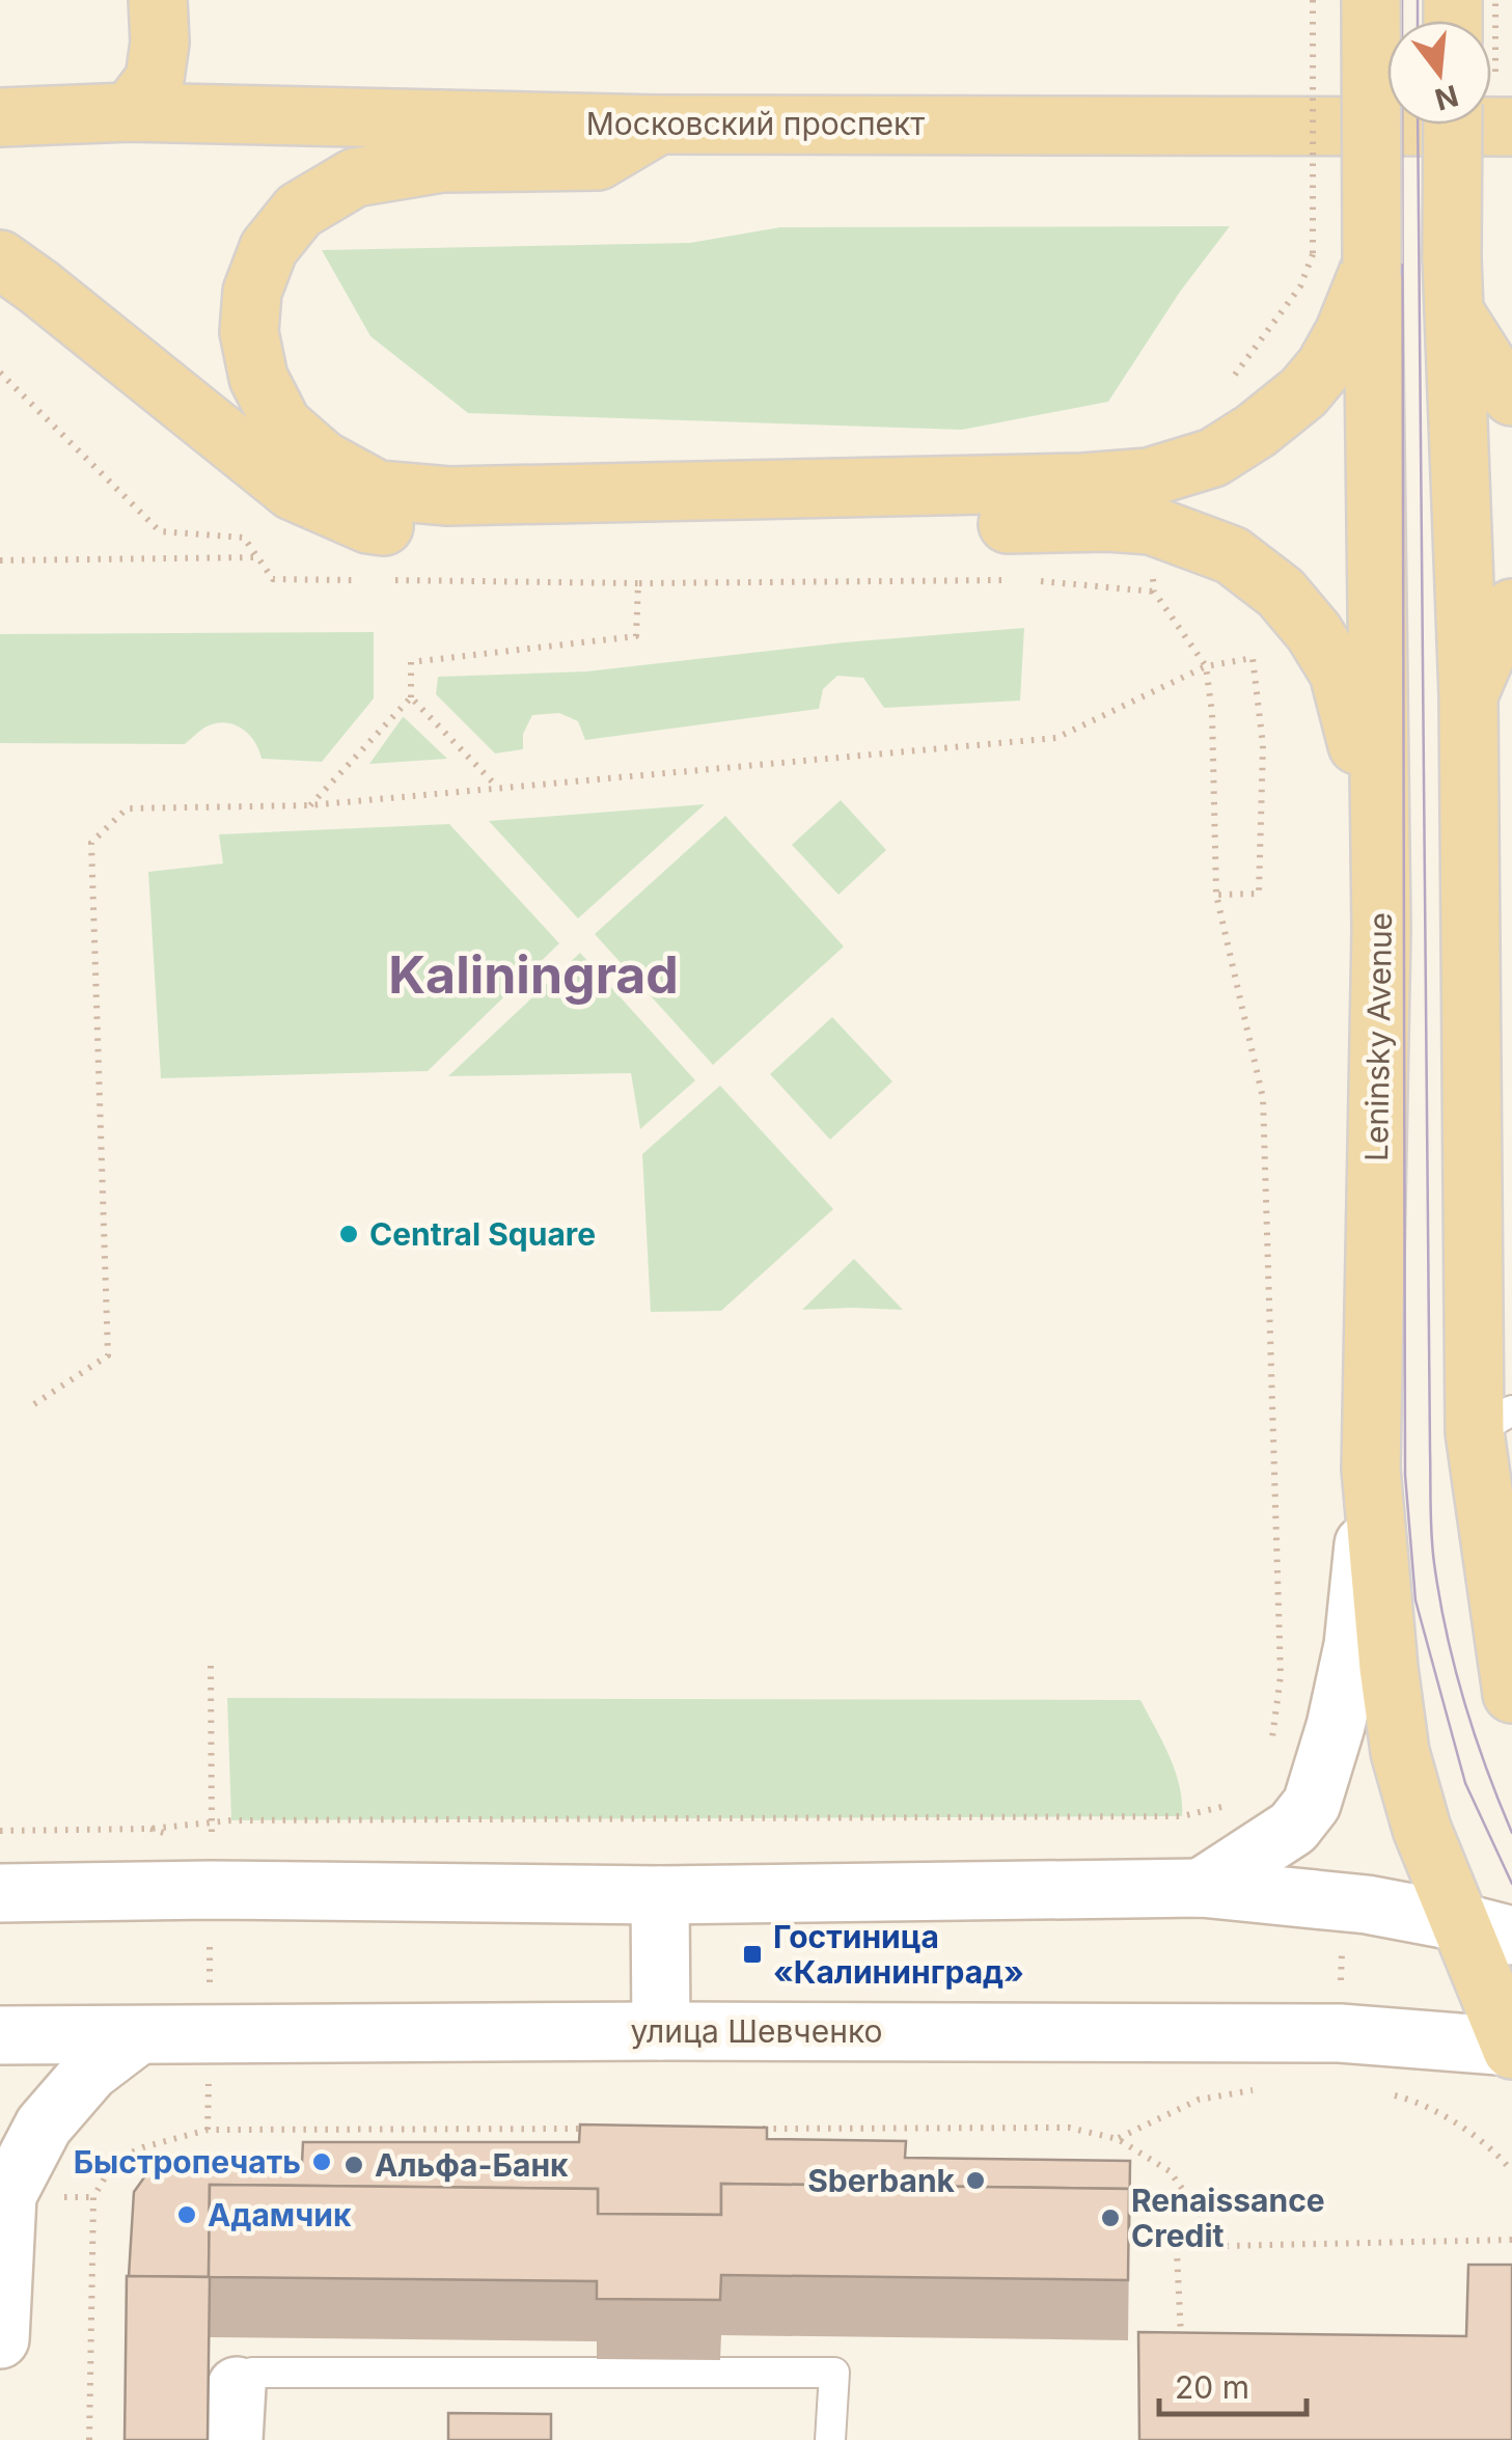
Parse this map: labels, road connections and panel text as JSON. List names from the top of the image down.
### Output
{
  "streets": {
    "main road": ["Московский проспект", "Leninsky Avenue", "улица Шевченко"]
  },
  "crossings": [
    ["Leninsky Avenue", "улица Шевченко"]
  ],
  "districts": ["Kaliningrad"],
  "places": {
    "other": [
      "Central Square",
      "Быстропечать",
      "Альфа-Банк",
      "Sberbank",
      "Адамчик",
      "Renaissance Credit"
    ],
    "transit": ["Гостиница «Калининград»"]
  },
  "scale_bar": "20 m",
  "north": "bottom"
}
